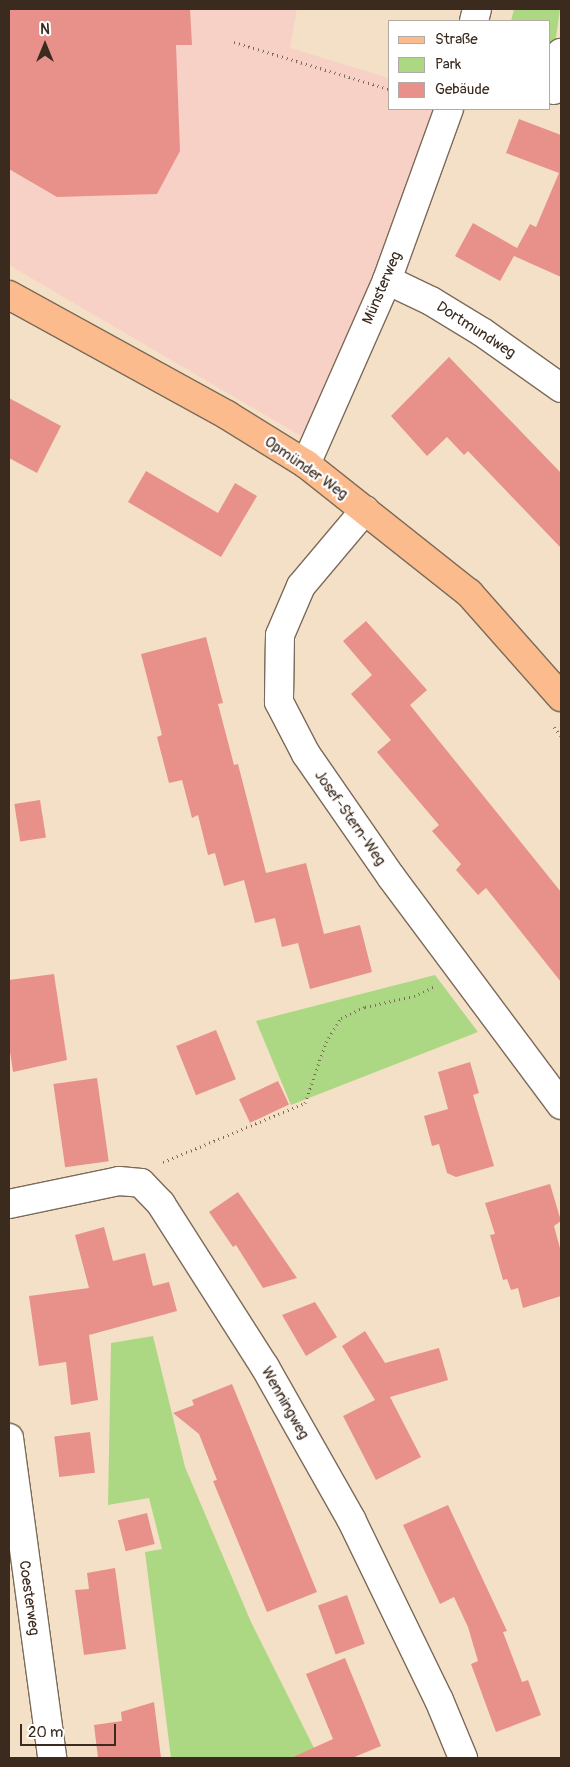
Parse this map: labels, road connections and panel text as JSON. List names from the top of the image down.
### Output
{
  "streets": {
    "main road": ["Opmünder Weg"],
    "street": [
      "Münsterweg",
      "Dortmundweg",
      "Josef-Stern-Weg",
      "Wenningweg",
      "Coesterweg"
    ]
  },
  "crossings": [
    ["Münsterweg", "Dortmundweg"],
    ["Münsterweg", "Opmünder Weg"],
    ["Opmünder Weg", "Josef-Stern-Weg"]
  ],
  "legend": ["Straße", "Park", "Gebäude"],
  "scale_bar": "20 m",
  "north": "top"
}
